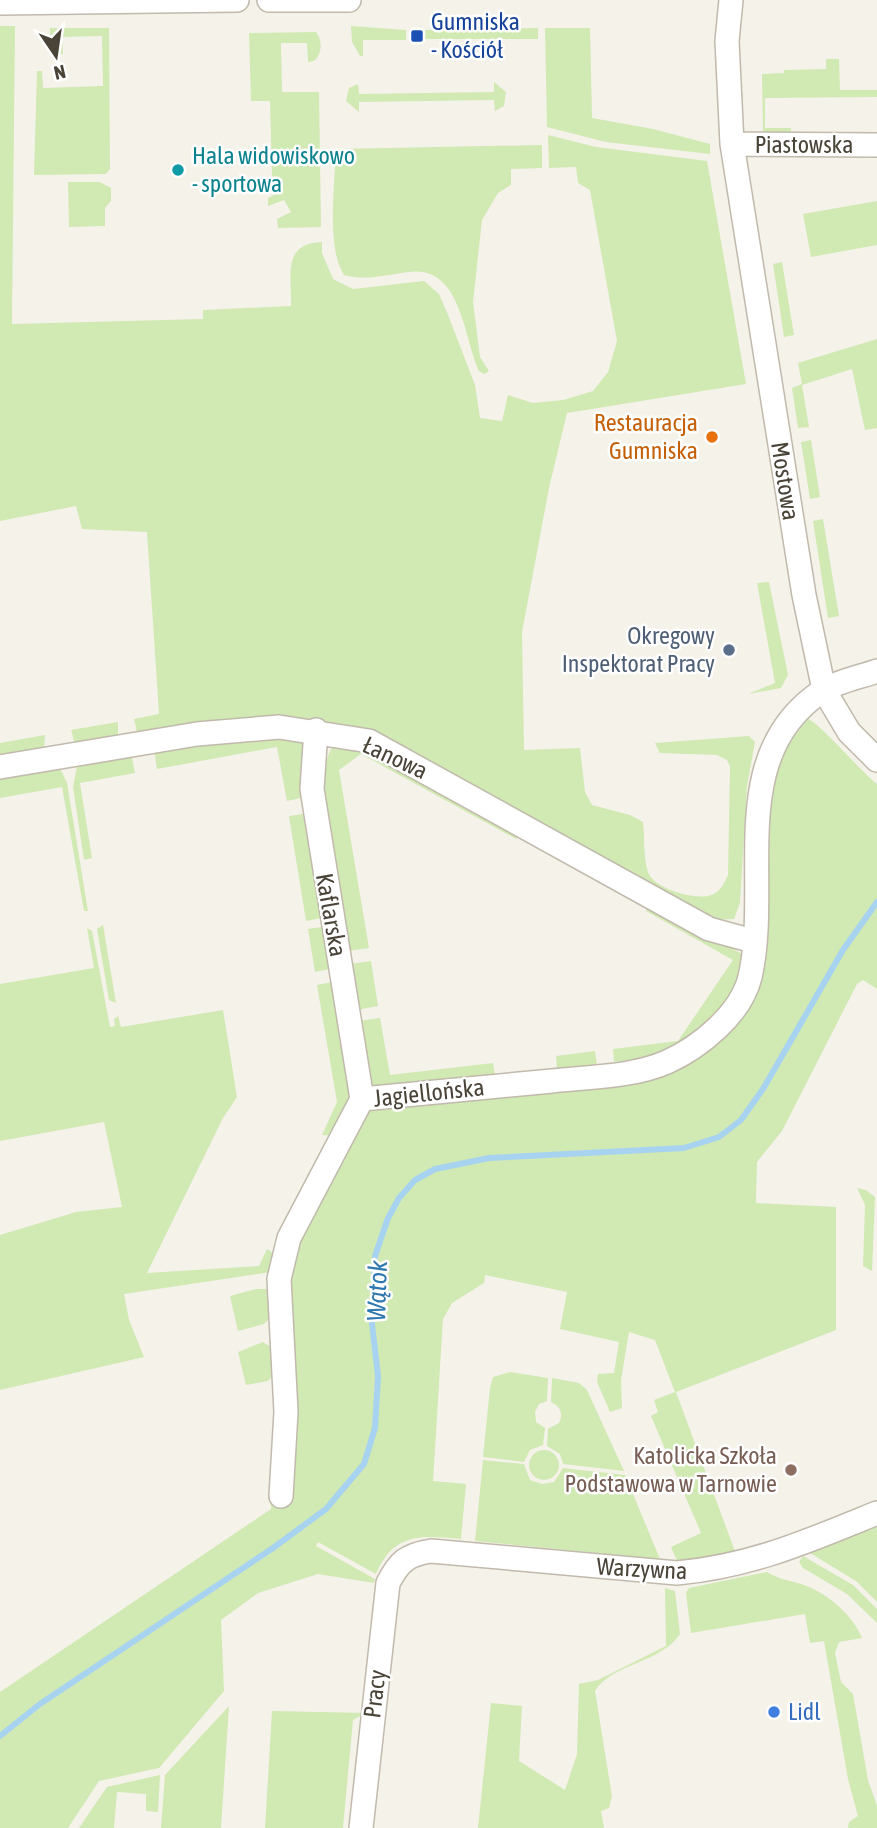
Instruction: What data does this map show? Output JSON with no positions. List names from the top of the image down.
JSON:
{
  "streets": {
    "street": [
      "Piastowska",
      "Mostowa",
      "Łanowa",
      "Kaflarska",
      "Jagiellońska",
      "Warzywna",
      "Pracy"
    ]
  },
  "crossings": [
    ["Piastowska", "Mostowa"],
    ["Łanowa", "Kaflarska"],
    ["Łanowa", "Jagiellońska"],
    ["Kaflarska", "Jagiellońska"],
    ["Warzywna", "Pracy"]
  ],
  "water": ["Wątok"],
  "places": {
    "transit": ["Gumniska - Kościół"],
    "other": [
      "Hala widowiskowo - sportowa",
      "Restauracja Gumniska",
      "Okregowy Inspektorat Pracy",
      "Katolicka Szkoła Podstawowa w Tarnowie",
      "Lidl"
    ]
  },
  "north": "bottom"
}
